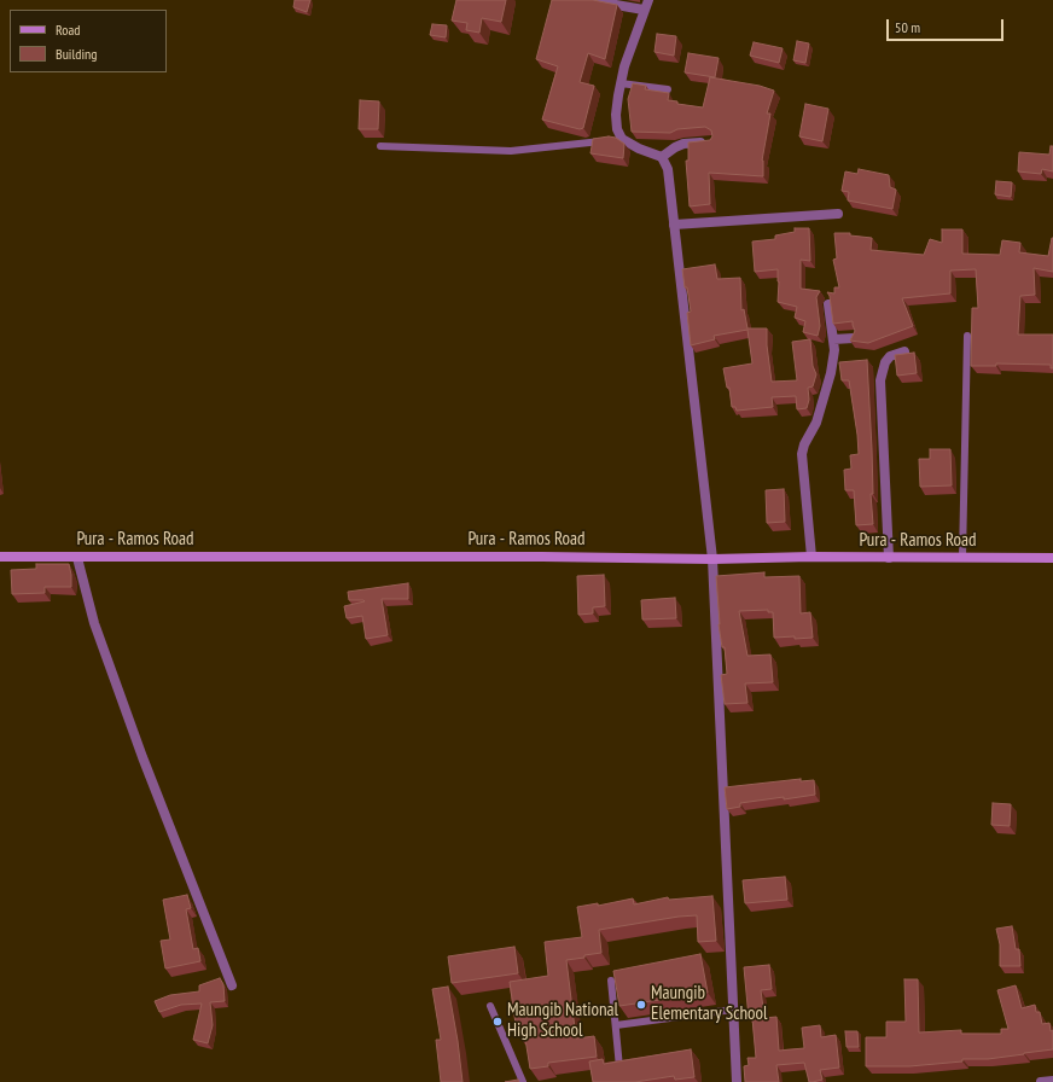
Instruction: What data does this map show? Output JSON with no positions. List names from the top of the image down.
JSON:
{
  "streets": {
    "main road": ["Pura - Ramos Road"]
  },
  "places": ["Maungib Elementary School", "Maungib National High School"],
  "legend": ["Road", "Building"],
  "scale_bar": "50 m"
}
